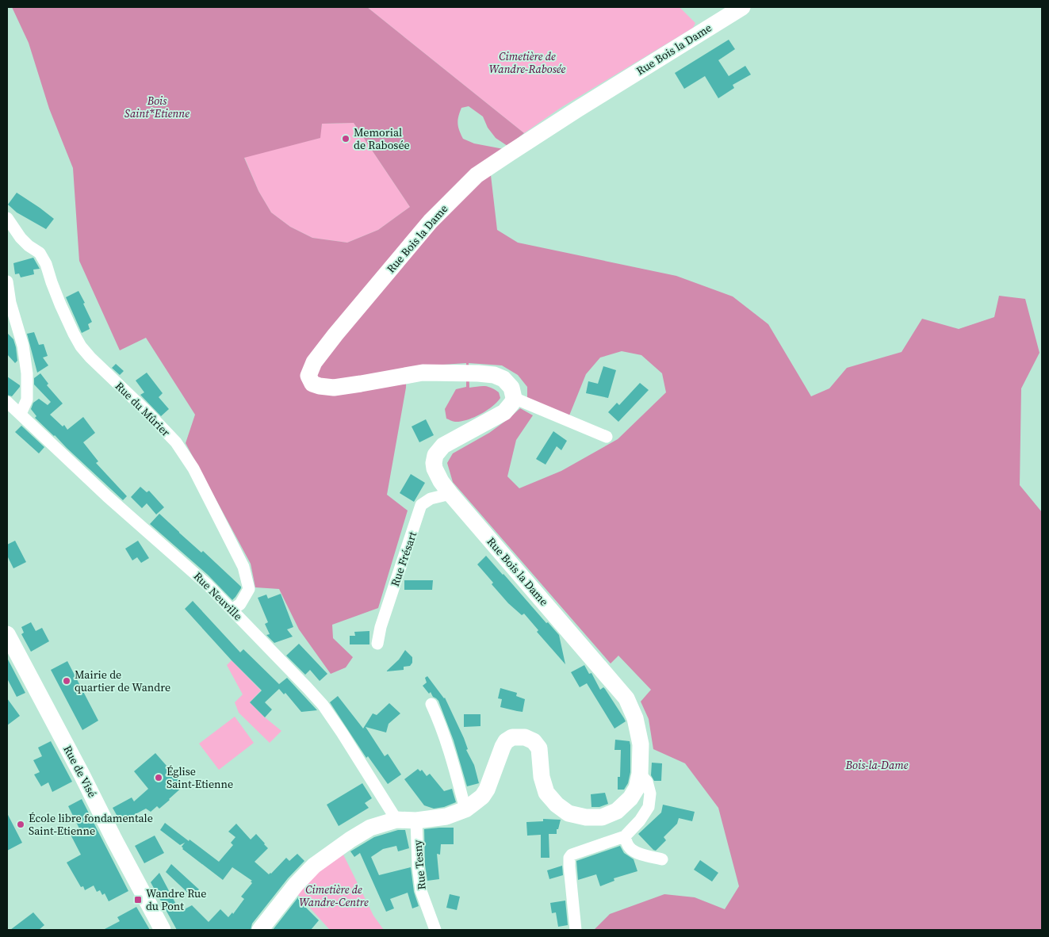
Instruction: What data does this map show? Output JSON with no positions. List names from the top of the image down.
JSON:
{
  "streets": {
    "street": [
      "Rue Bois la Dame",
      "Rue du Mûrier",
      "Rue Frésart",
      "Rue Neuville",
      "Rue de Visé",
      "Rue Tesny"
    ]
  },
  "crossings": [
    ["Rue Bois la Dame", "Rue Frésart"],
    ["Rue Bois la Dame", "Rue Neuville"],
    ["Rue Bois la Dame", "Rue Tesny"],
    ["Rue du Mûrier", "Rue Neuville"]
  ],
  "parks": [
    "Cimetière de Wandre-Rabosée",
    "Bois Saint*Etienne",
    "Bois-la-Dame",
    "Cimetière de Wandre-Centre"
  ],
  "places": {
    "other": [
      "Memorial de Rabosée",
      "Mairie de quartier de Wandre",
      "Église Saint-Etienne",
      "École libre fondamentale Saint-Etienne"
    ],
    "transit": ["Wandre Rue du Pont"]
  }
}
